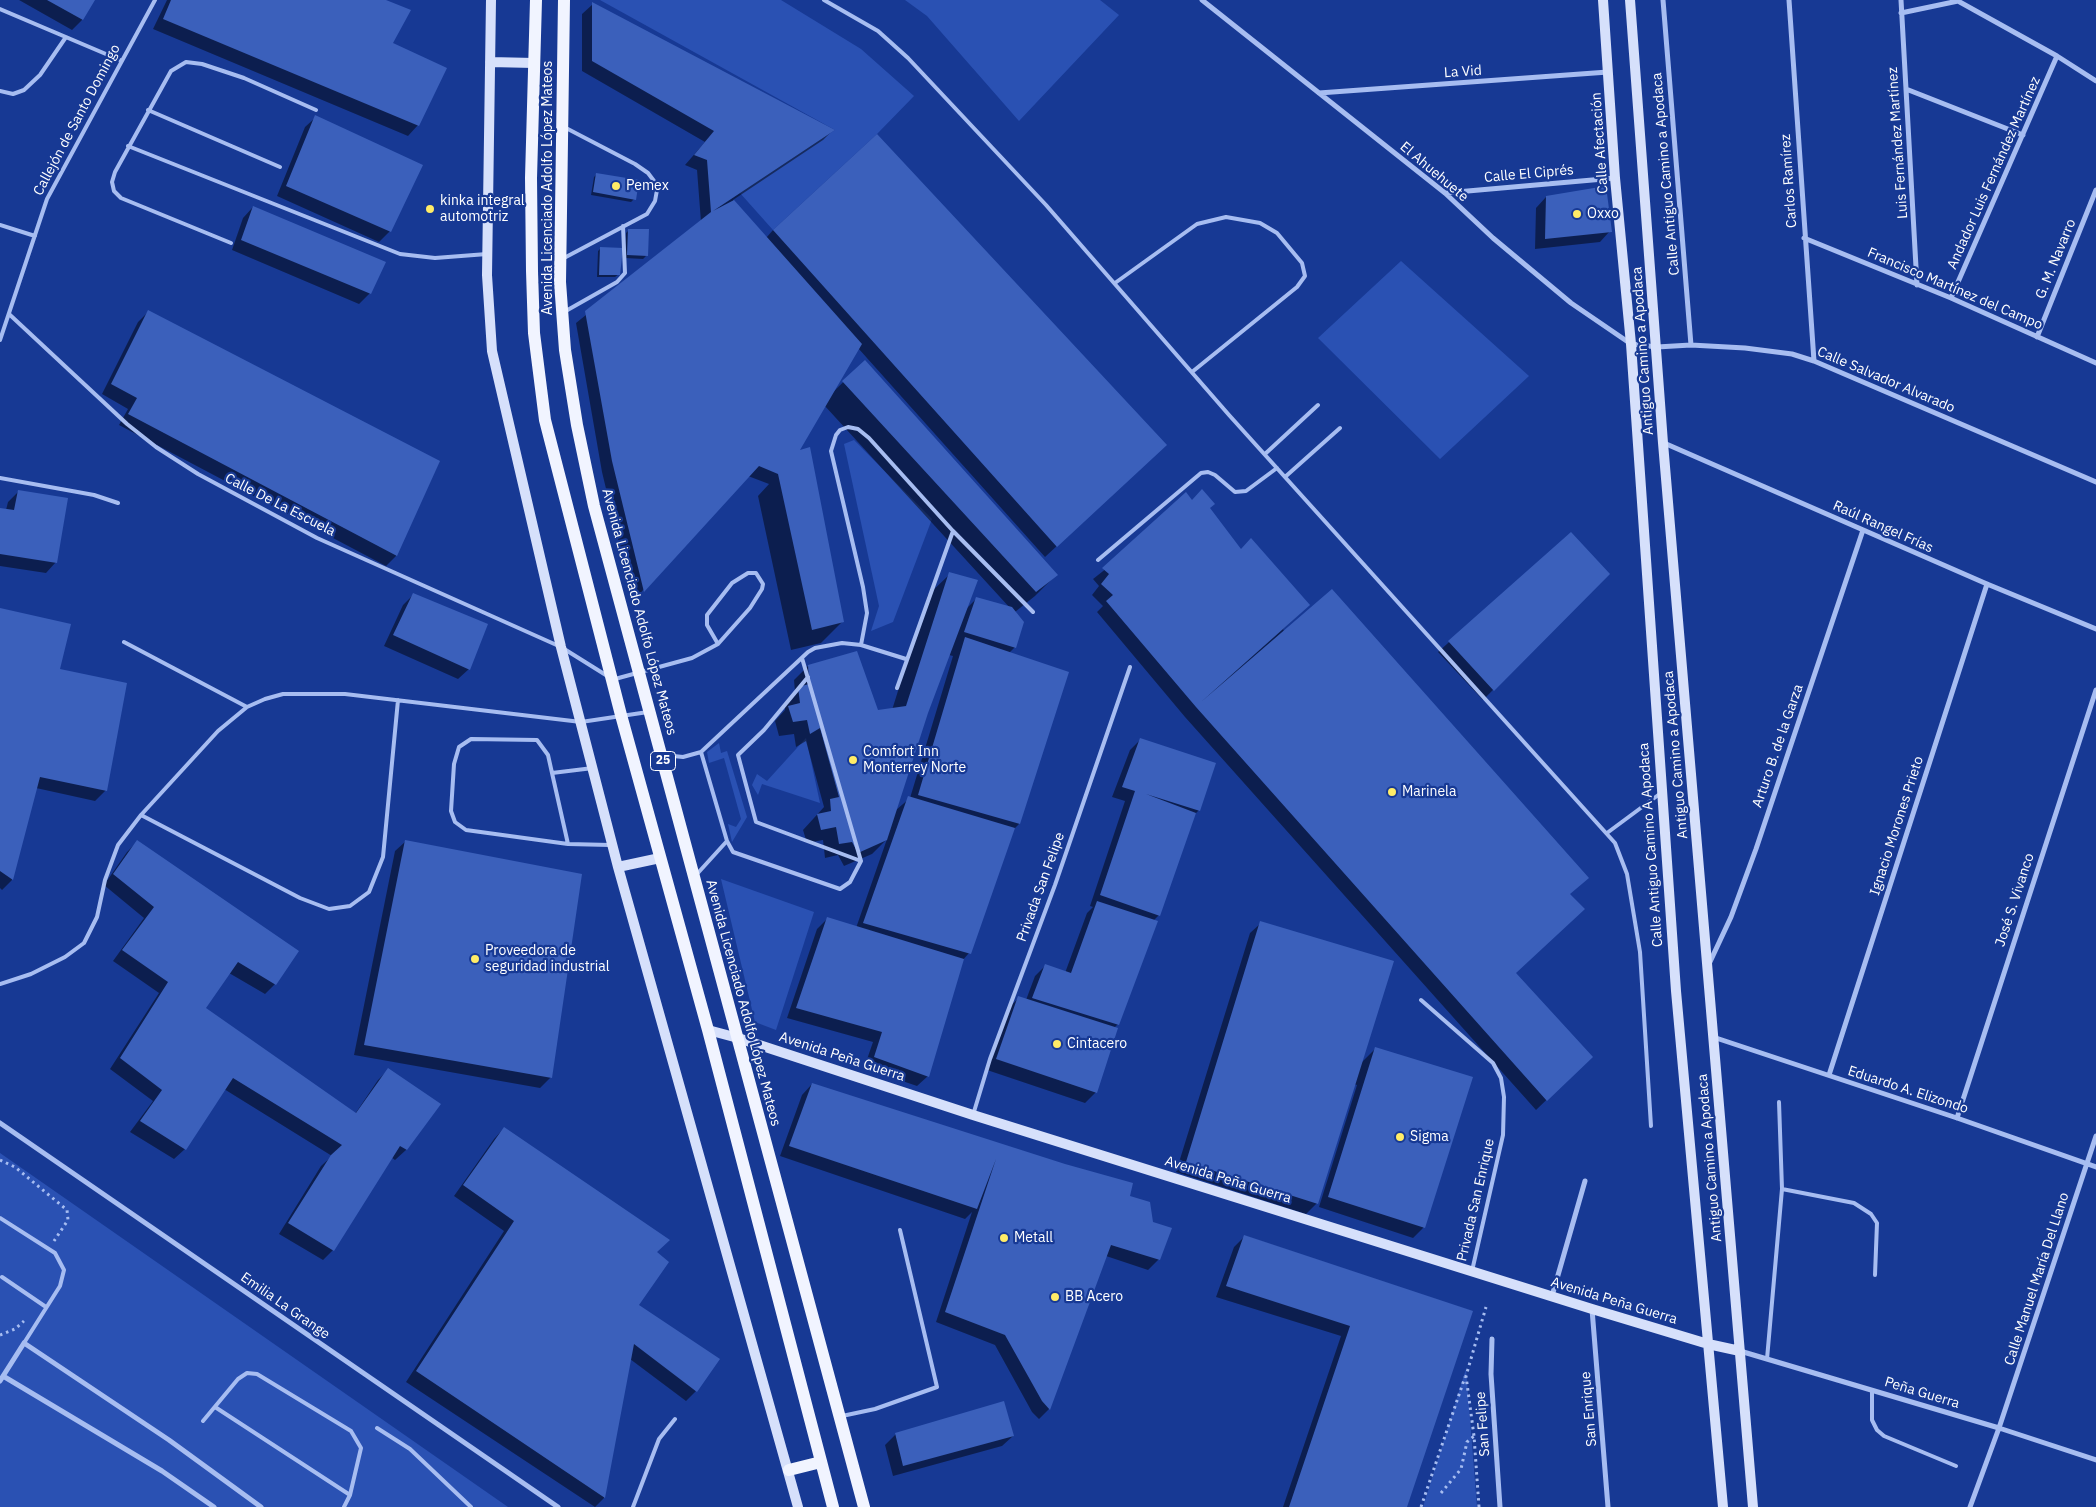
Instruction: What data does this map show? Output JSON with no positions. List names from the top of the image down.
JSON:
{
  "streets": {
    "main road": ["Avenida Licenciado Adolfo López Mateos", "25"],
    "street": [
      "La Vid",
      "Calle Afectación",
      "Luis Fernández Martínez",
      "El Ahuehuete",
      "Andador Luis Fernández Martínez",
      "Calle El Ciprés",
      "Calle Antiguo Camino a Apodaca",
      "Carlos Ramírez",
      "G. M. Navarro",
      "Francisco Martínez del Campo",
      "Antiguo Camino a Apodaca",
      "Calle Salvador Alvarado",
      "Raúl Rangel Frías",
      "Arturo B. de la Garza",
      "Ignacio Morones Prieto",
      "Calle Antiguo Camino A Apodaca",
      "José S. Vivanco",
      "Avenida Peña Guerra",
      "Eduardo A. Elizondo",
      "Calle Manuel María Del Llano",
      "Emilia La Grange",
      "Peña Guerra",
      "San Enrique",
      "San Felipe"
    ],
    "lane": [
      "Callejón de Santo Domingo",
      "Calle De La Escuela",
      "Privada San Felipe",
      "Privada San Enrique"
    ]
  },
  "crossings": [
    ["La Vid", "Calle Afectación"],
    ["La Vid", "El Ahuehuete"],
    ["Callejón de Santo Domingo", "Calle De La Escuela"],
    ["Calle Afectación", "El Ahuehuete"],
    ["Calle Afectación", "Calle El Ciprés"],
    ["Calle Afectación", "Calle Antiguo Camino A Apodaca"],
    ["Luis Fernández Martínez", "Francisco Martínez del Campo"],
    ["El Ahuehuete", "Calle El Ciprés"],
    ["El Ahuehuete", "Antiguo Camino a Apodaca"],
    ["El Ahuehuete", "Calle Salvador Alvarado"],
    ["El Ahuehuete", "Calle Antiguo Camino A Apodaca"],
    ["Andador Luis Fernández Martínez", "Francisco Martínez del Campo"],
    ["Calle Antiguo Camino a Apodaca", "Calle Salvador Alvarado"],
    ["Carlos Ramírez", "Francisco Martínez del Campo"],
    ["Carlos Ramírez", "Calle Salvador Alvarado"],
    ["Avenida Licenciado Adolfo López Mateos", "Calle De La Escuela"],
    ["Avenida Licenciado Adolfo López Mateos", "Avenida Peña Guerra"],
    ["G. M. Navarro", "Francisco Martínez del Campo"],
    ["Antiguo Camino a Apodaca", "Calle Salvador Alvarado"],
    ["Antiguo Camino a Apodaca", "Raúl Rangel Frías"],
    ["Antiguo Camino a Apodaca", "Arturo B. de la Garza"],
    ["Antiguo Camino a Apodaca", "Avenida Peña Guerra"],
    ["Antiguo Camino a Apodaca", "Eduardo A. Elizondo"],
    ["Antiguo Camino a Apodaca", "Peña Guerra"],
    ["Raúl Rangel Frías", "Arturo B. de la Garza"],
    ["Raúl Rangel Frías", "Ignacio Morones Prieto"],
    ["Ignacio Morones Prieto", "Eduardo A. Elizondo"],
    ["Calle Antiguo Camino A Apodaca", "Avenida Peña Guerra"],
    ["Privada San Felipe", "Avenida Peña Guerra"],
    ["José S. Vivanco", "Eduardo A. Elizondo"],
    ["Avenida Peña Guerra", "Privada San Enrique"],
    ["Avenida Peña Guerra", "Peña Guerra"],
    ["Avenida Peña Guerra", "San Enrique"],
    ["Eduardo A. Elizondo", "Calle Manuel María Del Llano"],
    ["Calle Manuel María Del Llano", "Peña Guerra"]
  ],
  "places": [
    "Pemex",
    "kinka integral automotriz",
    "Oxxo",
    "Comfort Inn Monterrey Norte",
    "Marinela",
    "Proveedora de seguridad industrial",
    "Cintacero",
    "Sigma",
    "Metall",
    "BB Acero"
  ]
}
